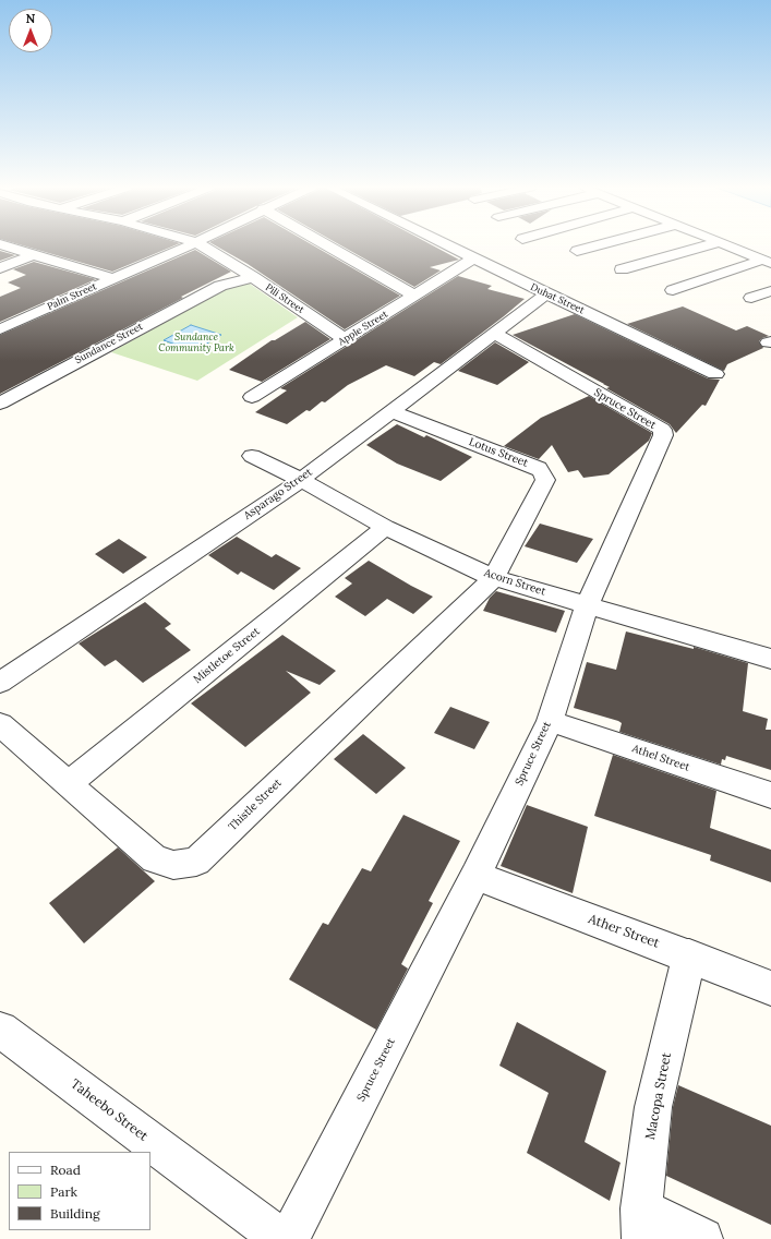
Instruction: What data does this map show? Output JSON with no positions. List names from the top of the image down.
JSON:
{
  "streets": {
    "street": [
      "Palm Street",
      "Pili Street",
      "Duhat Street",
      "Apple Street",
      "Sundance Street",
      "Spruce Street",
      "Lotus Street",
      "Asparago Street",
      "Acorn Street",
      "Mistletoe Street",
      "Athel Street",
      "Thistle Street",
      "Ather Street",
      "Macopa Street",
      "Taheebo Street"
    ]
  },
  "crossings": [
    ["Pili Street", "Apple Street"],
    ["Duhat Street", "Apple Street"],
    ["Duhat Street", "Asparago Street"],
    ["Spruce Street", "Asparago Street"],
    ["Spruce Street", "Acorn Street"],
    ["Spruce Street", "Athel Street"],
    ["Spruce Street", "Ather Street"],
    ["Lotus Street", "Asparago Street"],
    ["Lotus Street", "Acorn Street"],
    ["Lotus Street", "Thistle Street"],
    ["Asparago Street", "Acorn Street"],
    ["Acorn Street", "Mistletoe Street"],
    ["Acorn Street", "Thistle Street"],
    ["Mistletoe Street", "Thistle Street"],
    ["Ather Street", "Macopa Street"]
  ],
  "parks": ["Sundance Community Park"],
  "legend": ["Road", "Park", "Building"],
  "north": "top"
}
